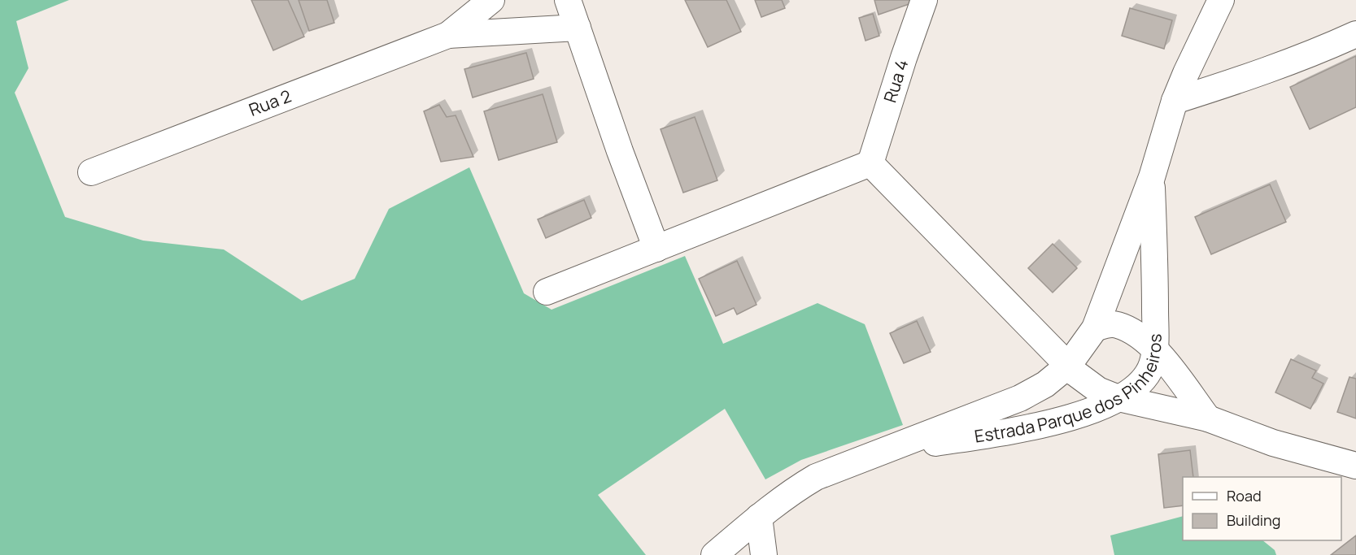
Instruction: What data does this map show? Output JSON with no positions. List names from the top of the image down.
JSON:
{
  "streets": {
    "street": ["Rua 4", "Rua 2", "Estrada Parque dos Pinheiros"]
  },
  "legend": ["Road", "Building"]
}
